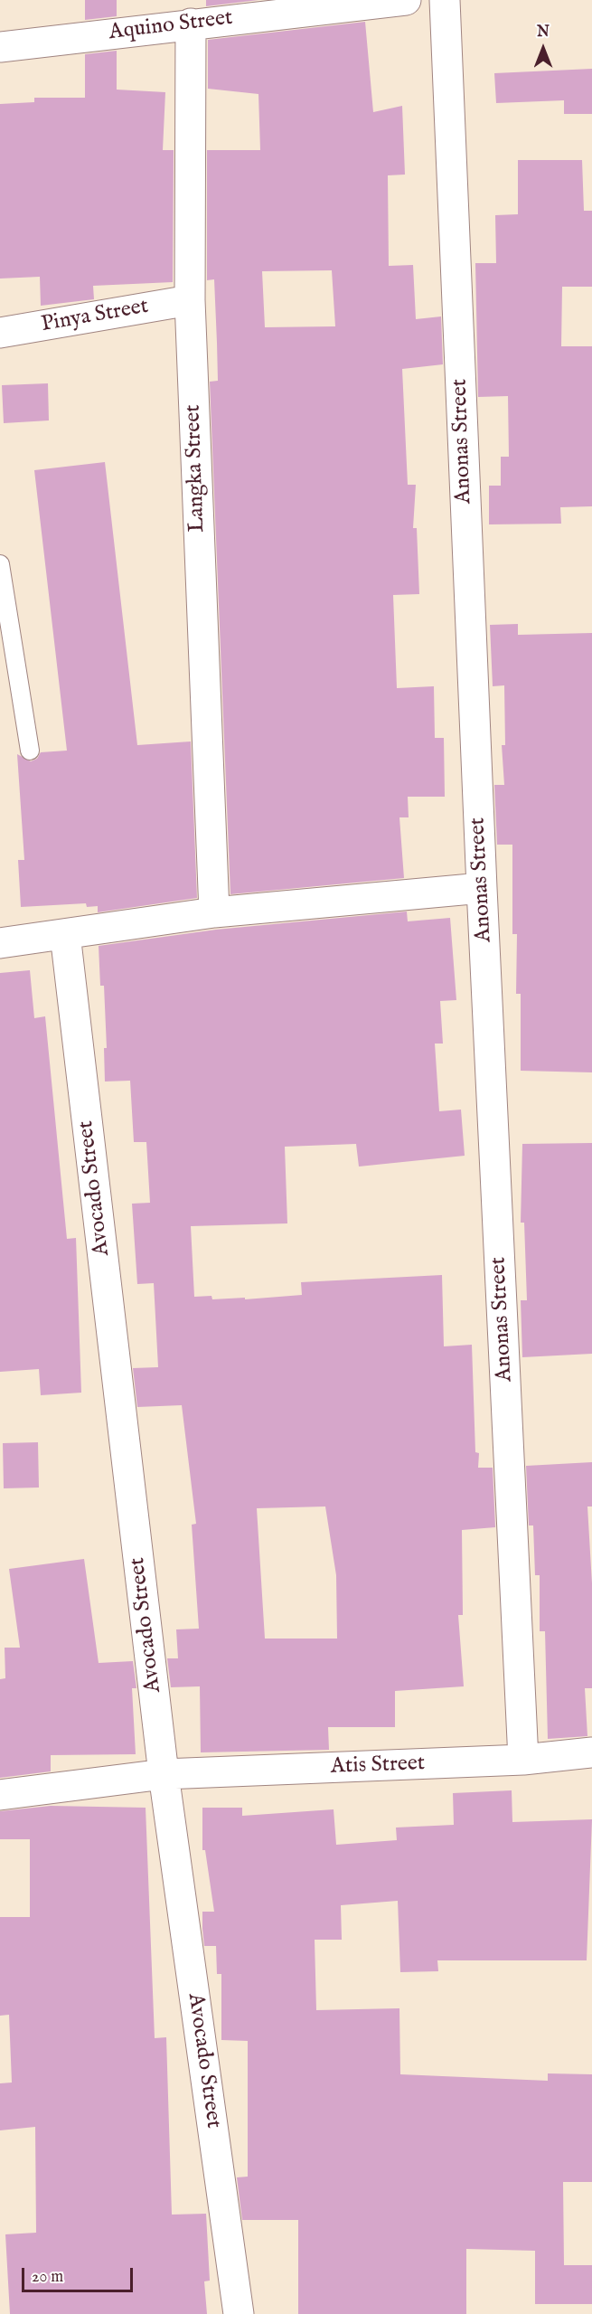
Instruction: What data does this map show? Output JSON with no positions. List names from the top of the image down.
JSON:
{
  "streets": {
    "street": [
      "Aquino Street",
      "Pinya Street",
      "Anonas Street",
      "Langka Street",
      "Avocado Street",
      "Atis Street"
    ]
  },
  "crossings": [
    ["Aquino Street", "Langka Street"],
    ["Pinya Street", "Langka Street"],
    ["Anonas Street", "Atis Street"],
    ["Avocado Street", "Atis Street"]
  ],
  "scale_bar": "20 m",
  "north": "top"
}
